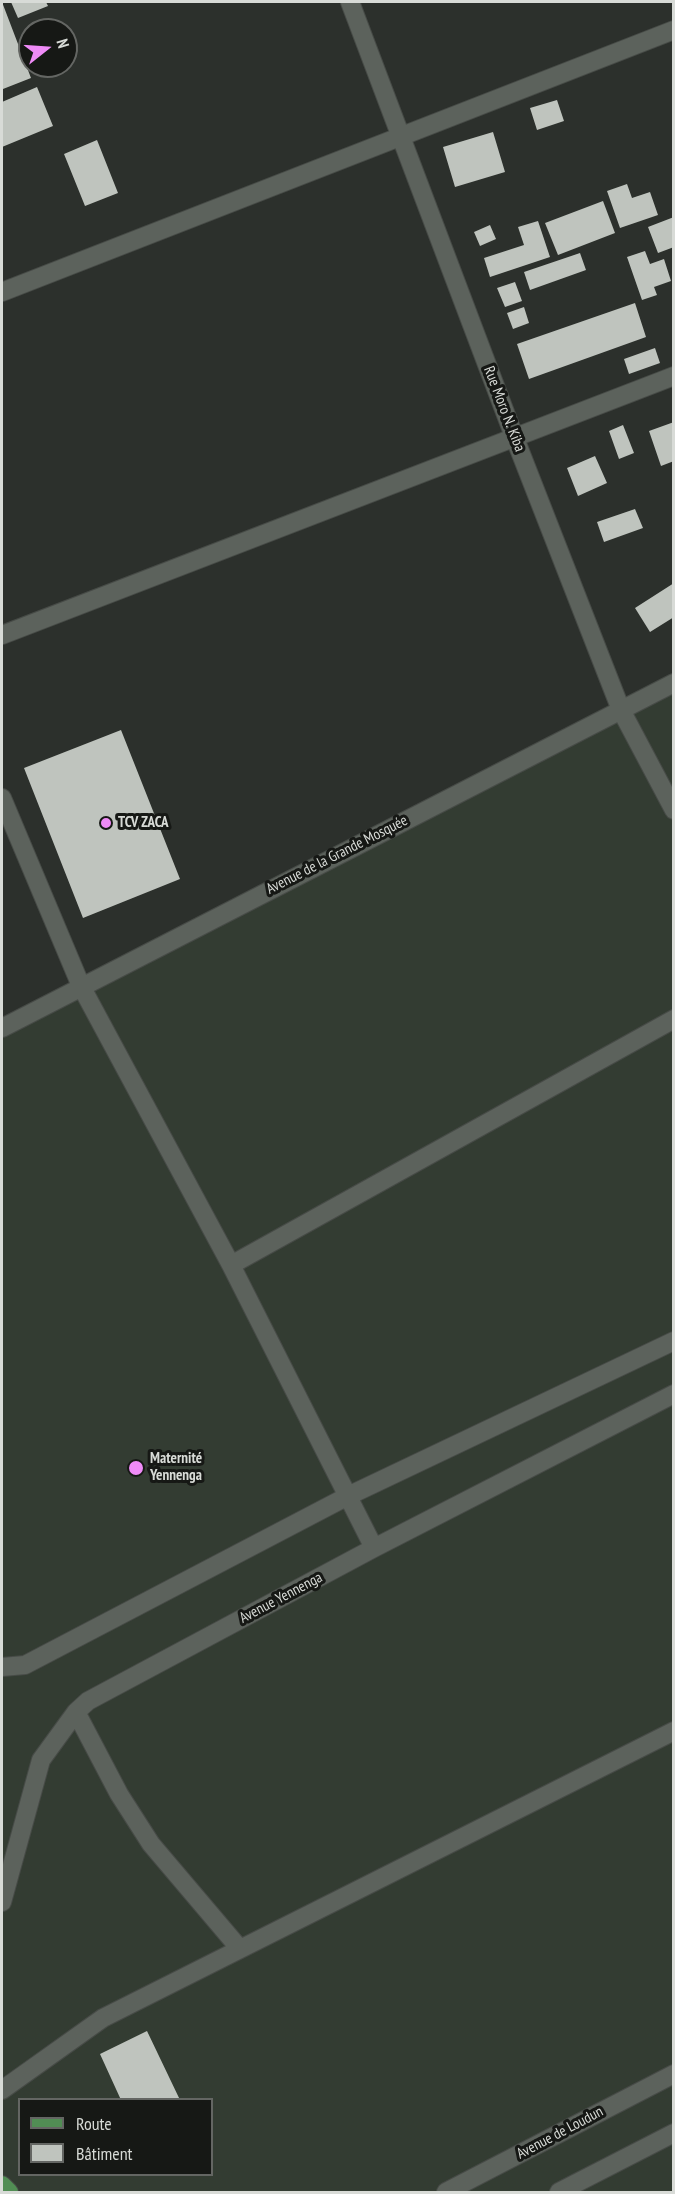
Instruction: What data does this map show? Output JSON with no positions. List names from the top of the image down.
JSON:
{
  "streets": {
    "street": [
      "Rue Moro N. Kiba",
      "Avenue de la Grande Mosquée",
      "Avenue Yennenga",
      "Avenue de Loudun"
    ]
  },
  "crossings": [
    ["Rue Moro N. Kiba", "Avenue de la Grande Mosquée"]
  ],
  "places": ["TCV ZACA", "Maternité Yennenga"],
  "legend": ["Route", "Bâtiment"],
  "north": "right"
}
